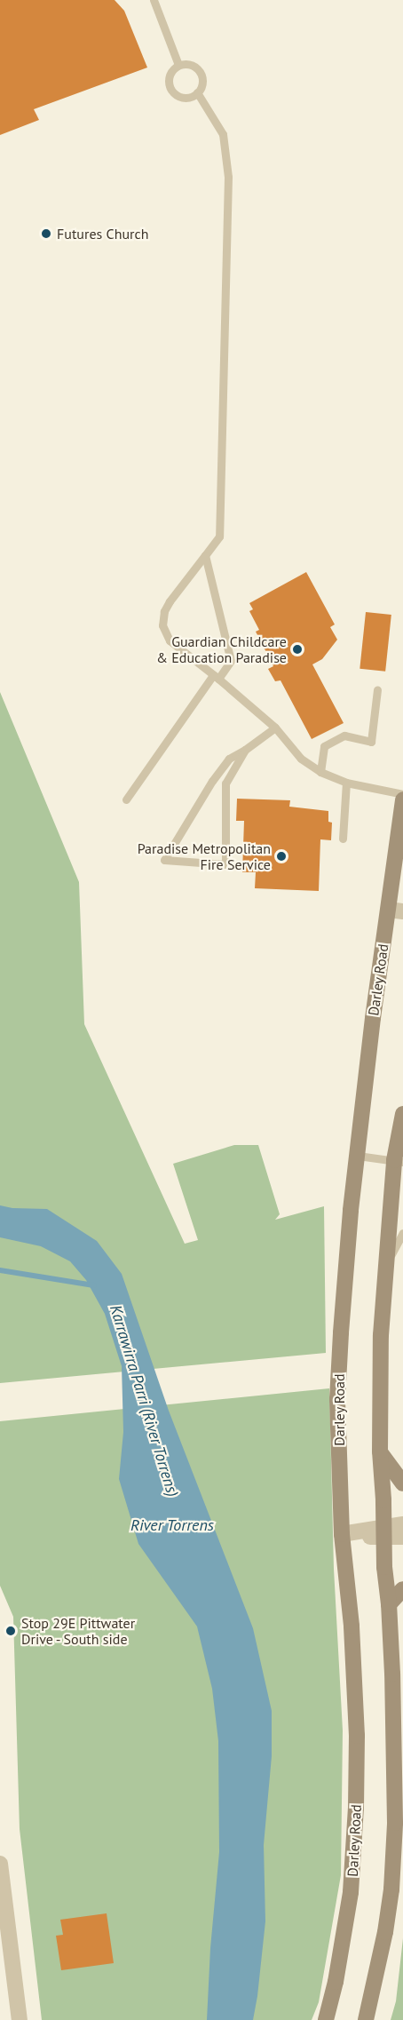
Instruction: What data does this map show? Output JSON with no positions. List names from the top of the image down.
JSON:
{
  "streets": {
    "main road": ["Darley Road"]
  },
  "water": ["Karrawirra Parri (River Torrens)", "River Torrens"],
  "places": [
    "Futures Church",
    "Guardian Childcare & Education Paradise",
    "Paradise Metropolitan Fire Service",
    "Stop 29E Pittwater Drive - South side"
  ]
}
